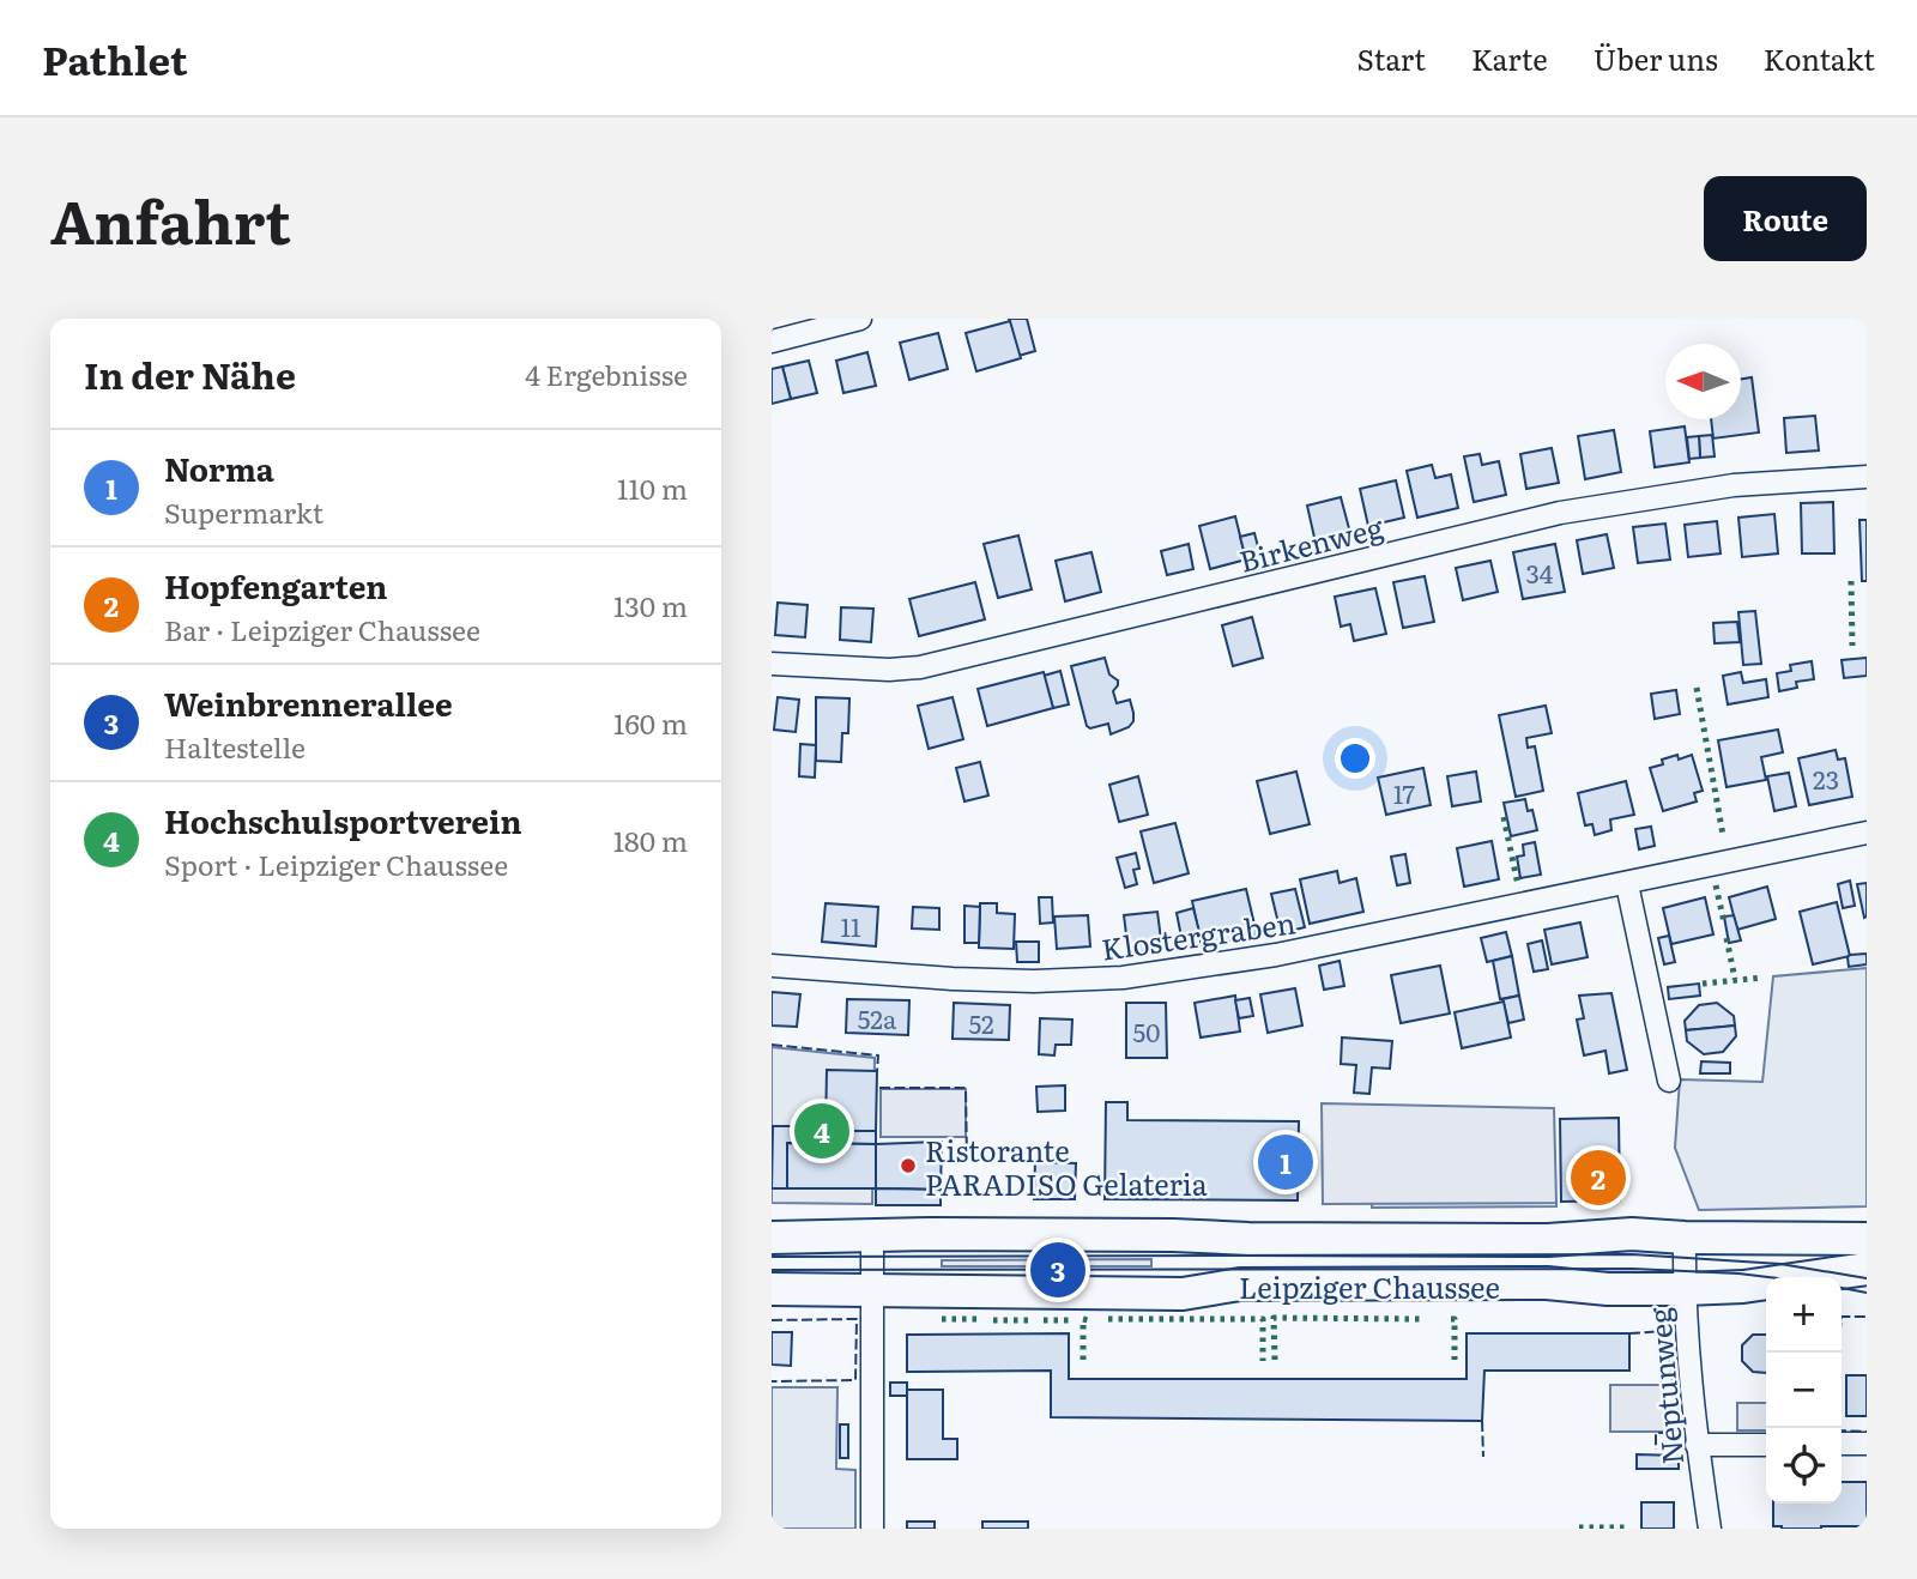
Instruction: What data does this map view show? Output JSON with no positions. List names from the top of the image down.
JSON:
{
  "streets": {
    "main road": ["Leipziger Chaussee"],
    "street": ["Birkenweg", "Klostergraben", "Neptunweg"]
  },
  "crossings": [
    ["Leipziger Chaussee", "Neptunweg"]
  ],
  "places": ["Ristorante PARADISO Gelateria"],
  "house_numbers": [
    "34",
    "23",
    "17",
    "11",
    "52a",
    "52",
    "50"
  ],
  "north": "left",
  "page": {
    "header": "Pathlet",
    "nav": [
      "Start",
      "Karte",
      "Über uns",
      "Kontakt"
    ],
    "title": "Anfahrt",
    "buttons": "Route",
    "heading": ["In der Nähe", "4 Ergebnisse"],
    "list": [
      {
        "mark": "1",
        "name": "Norma",
        "note": "Supermarkt",
        "value": "110 m"
      },
      {
        "mark": "2",
        "name": "Hopfengarten",
        "note": "Bar · Leipziger Chaussee",
        "value": "130 m"
      },
      {
        "mark": "3",
        "name": "Weinbrennerallee",
        "note": "Haltestelle",
        "value": "160 m"
      },
      {
        "mark": "4",
        "name": "Hochschulsportverein",
        "note": "Sport · Leipziger Chaussee",
        "value": "180 m"
      }
    ],
    "pins": [
      "4",
      "1",
      "2",
      "3"
    ],
    "map_buttons": ["+", "−"]
  }
}
